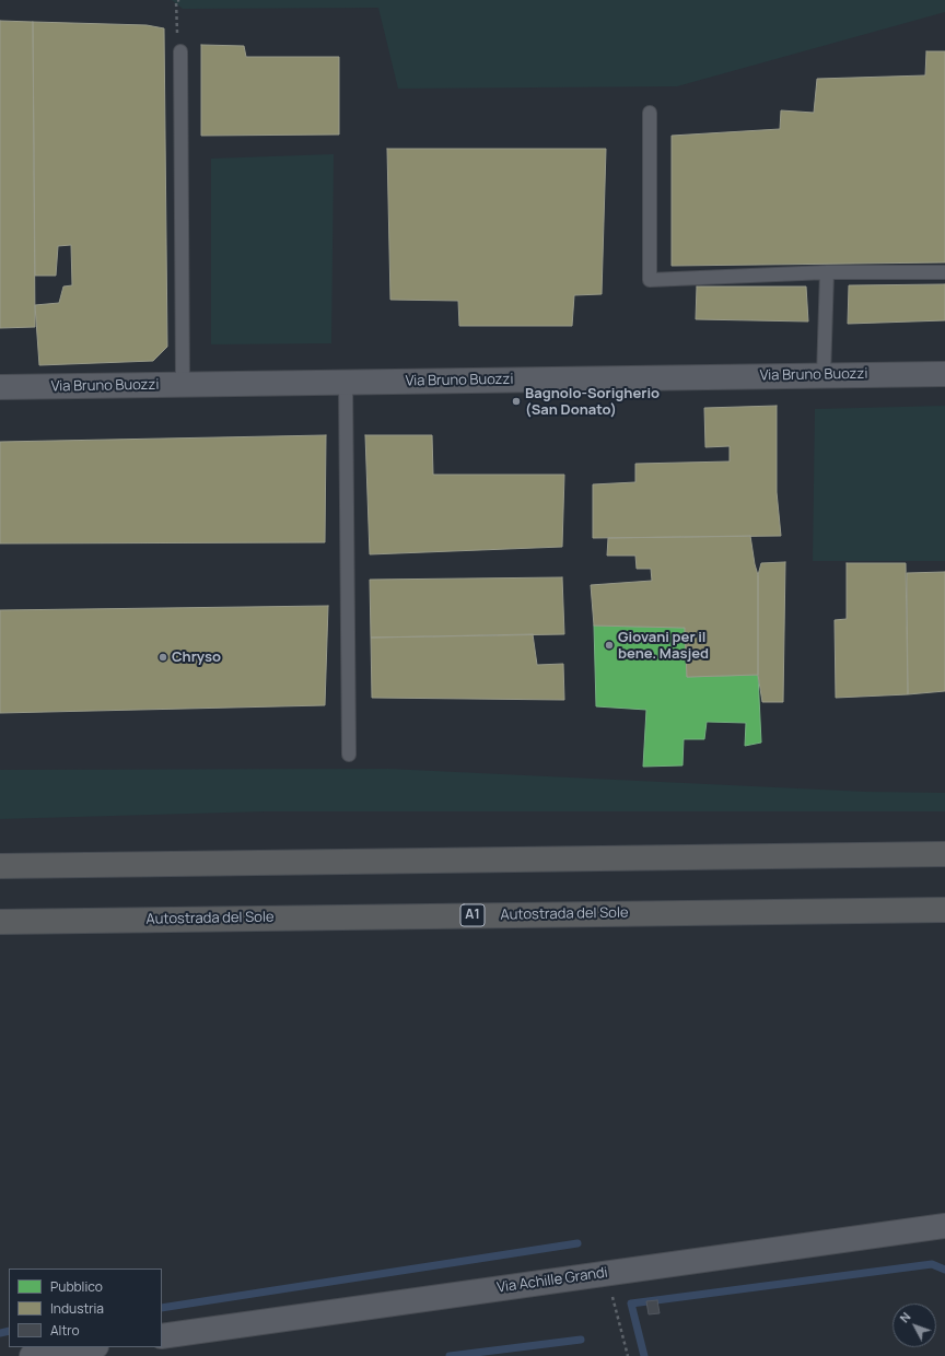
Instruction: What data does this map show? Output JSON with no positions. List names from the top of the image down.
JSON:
{
  "streets": {
    "highway": ["Autostrada del Sole", "A1"],
    "street": ["Via Bruno Buozzi", "Via Achille Grandi"]
  },
  "places": ["Bagnolo-Sorigherio (San Donato)", "Giovani per il bene. Masjed", "Chryso"],
  "legend": ["Pubblico", "Industria", "Altro"],
  "north": "top left"
}
